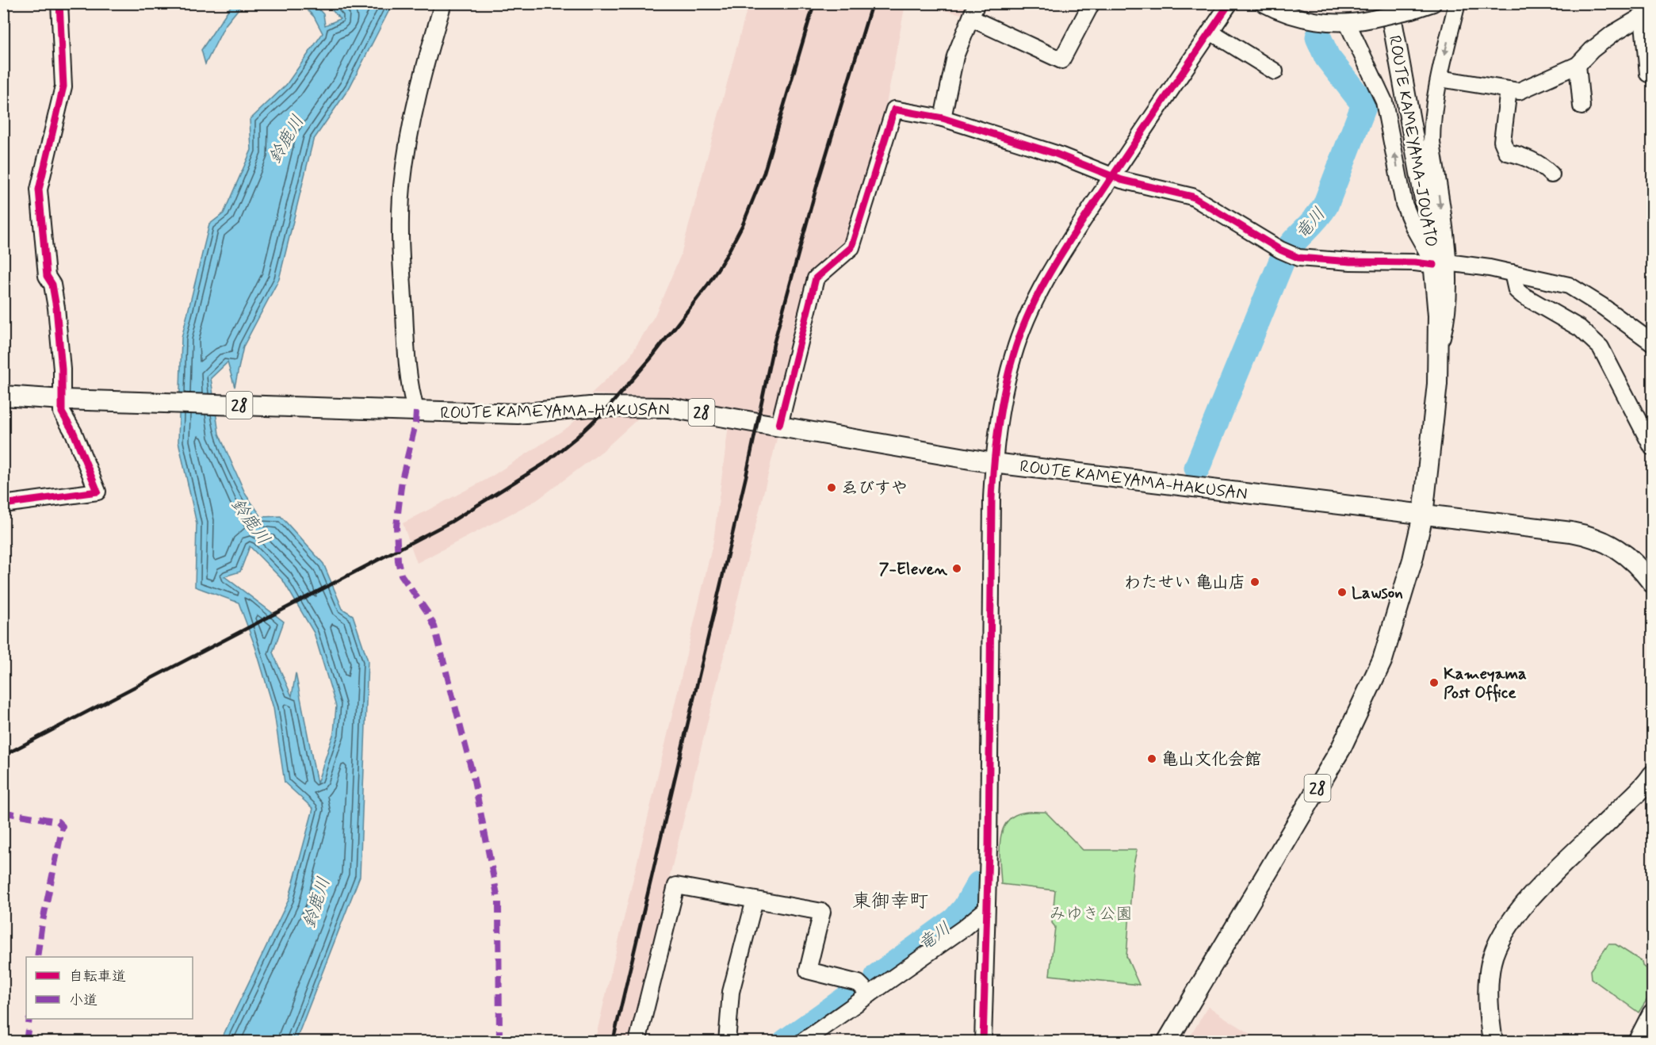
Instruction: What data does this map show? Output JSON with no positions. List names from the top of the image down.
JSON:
{
  "streets": {
    "main road": ["ROUTE KAMEYAMA-JOUATO", "28", "ROUTE KAMEYAMA-HAKUSAN"]
  },
  "crossings": [
    ["ROUTE KAMEYAMA-JOUATO", "28"],
    ["ROUTE KAMEYAMA-JOUATO", "ROUTE KAMEYAMA-HAKUSAN"],
    ["28", "ROUTE KAMEYAMA-HAKUSAN"]
  ],
  "districts": ["東御幸町"],
  "water": ["鈴鹿川", "竜川"],
  "parks": ["みゆき公園"],
  "places": [
    "ゑびすや",
    "7-Eleven",
    "わたせい 亀山店",
    "Lawson",
    "Kameyama Post Office",
    "亀山文化会館"
  ],
  "legend": ["自転車道", "小道"]
}
